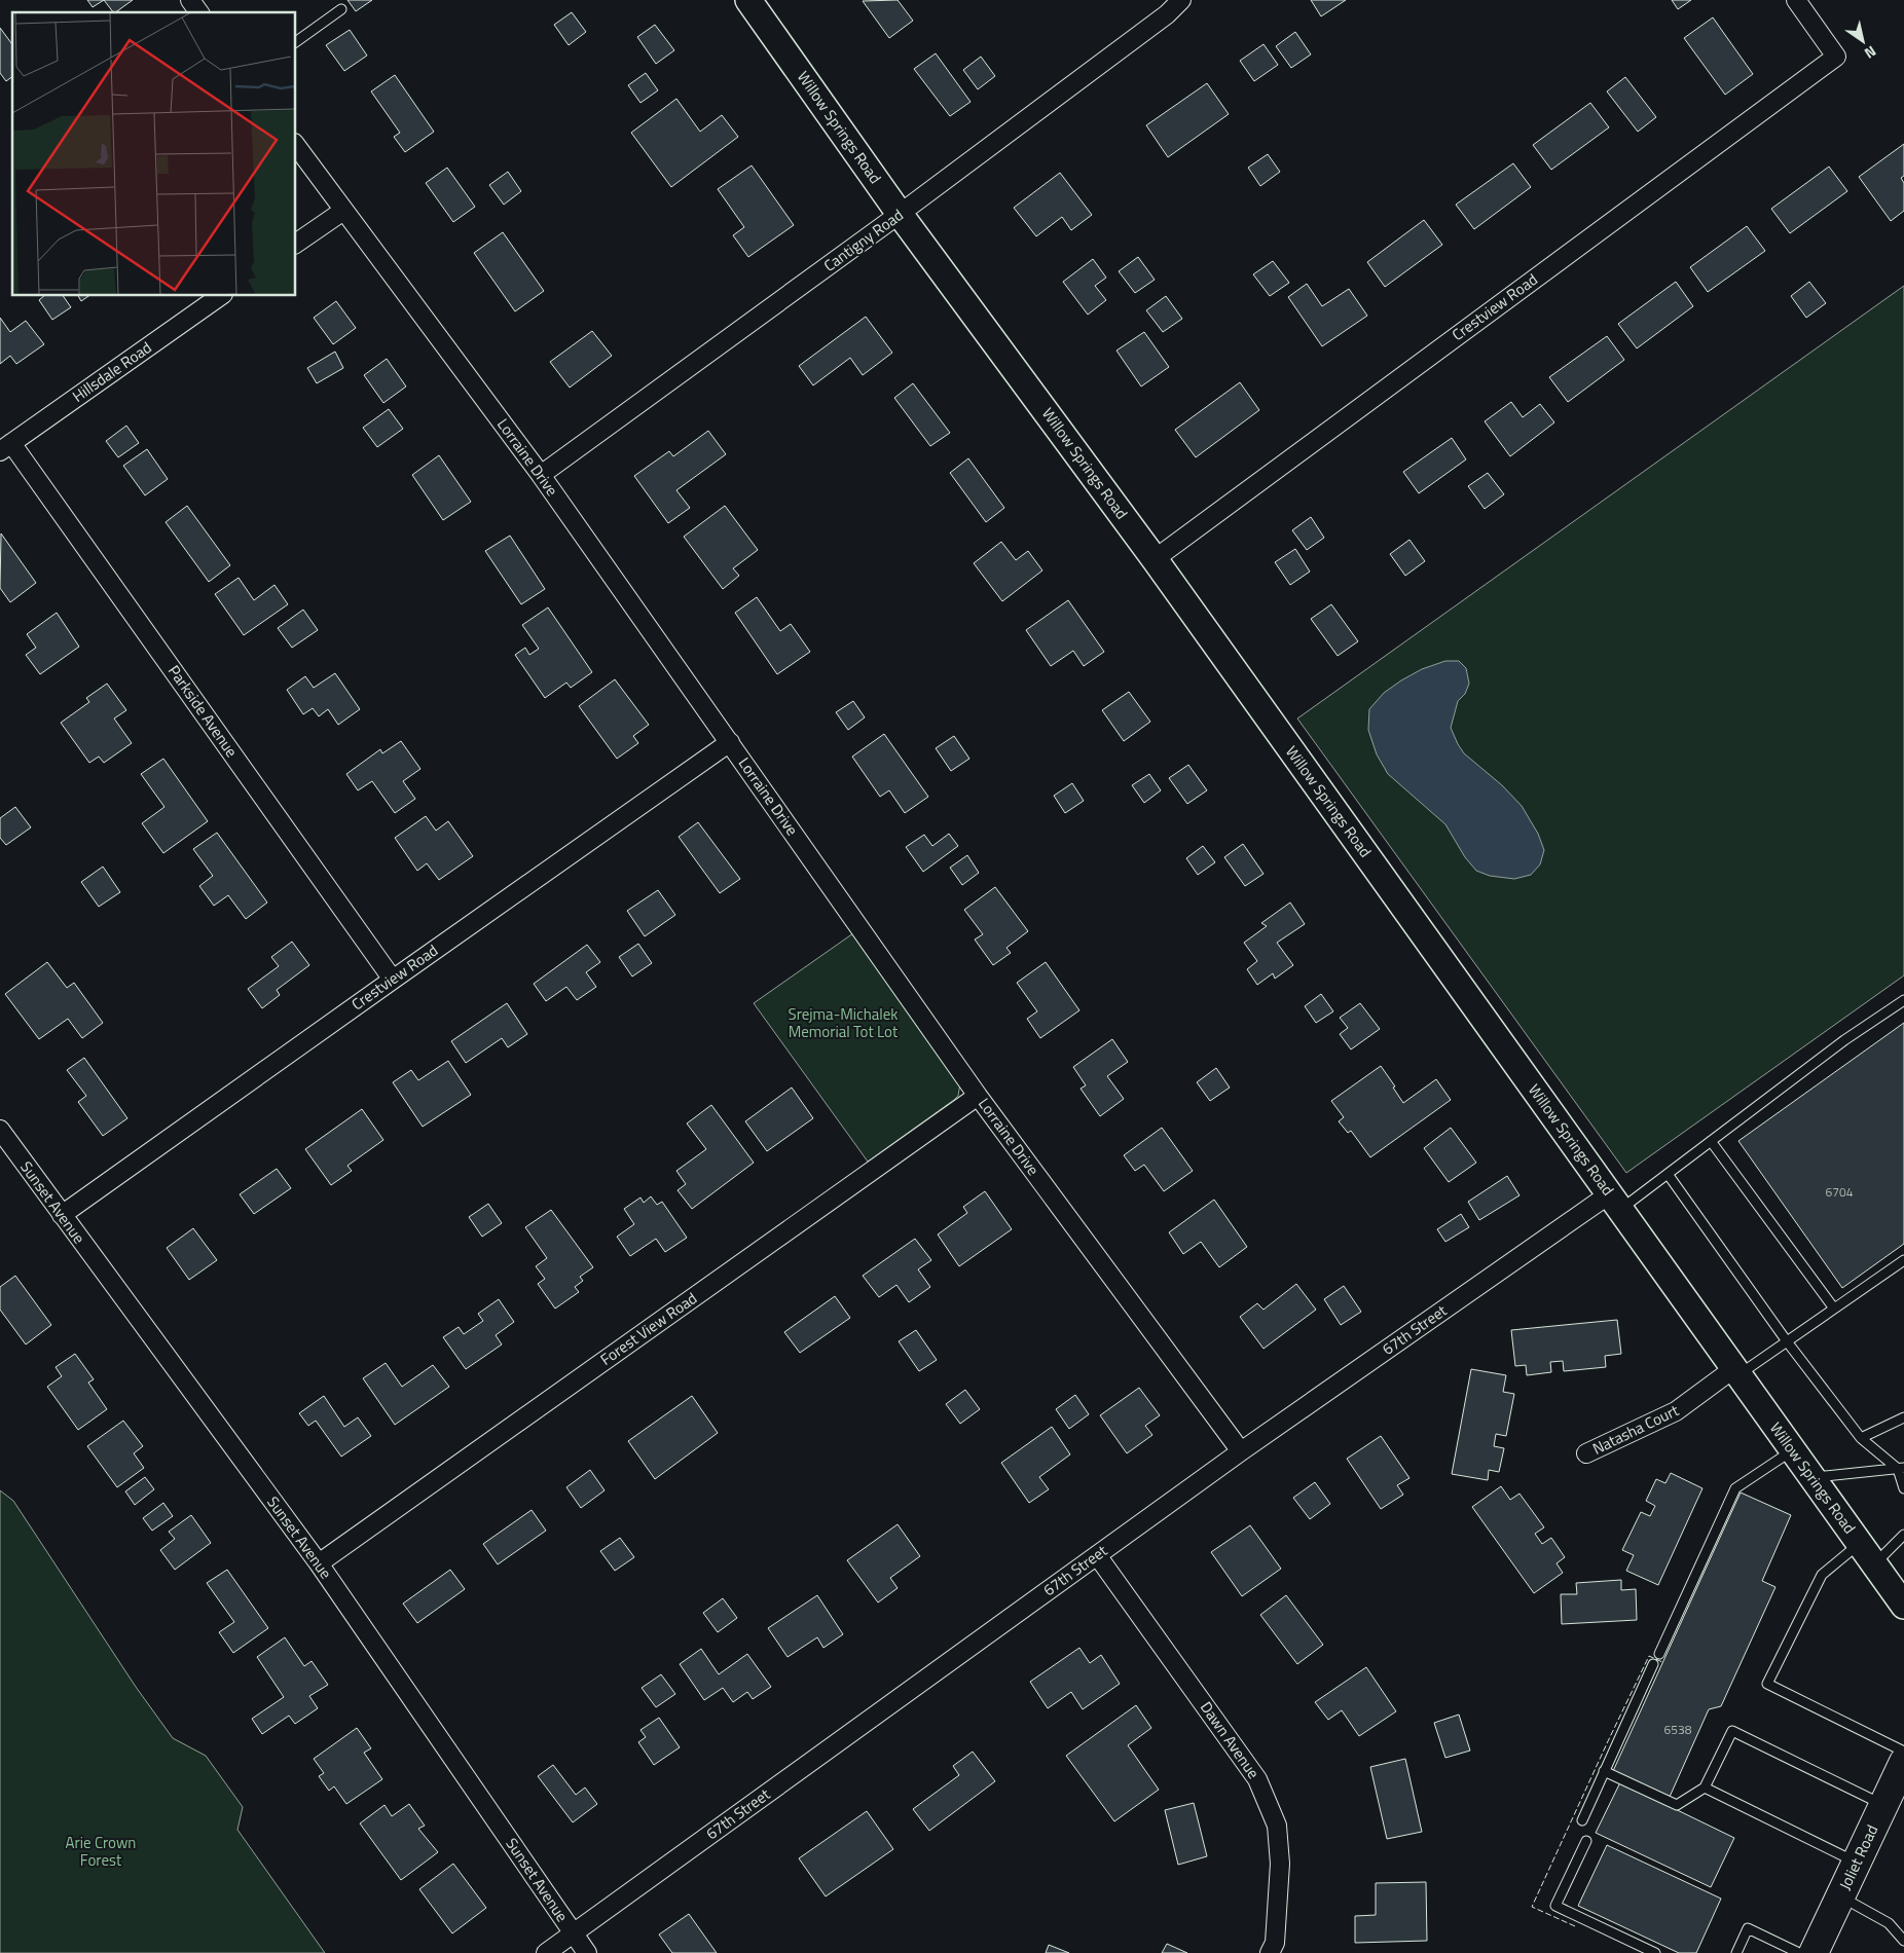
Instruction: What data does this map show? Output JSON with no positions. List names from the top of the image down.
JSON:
{
  "streets": {
    "main road": ["Willow Springs Road", "Joliet Road"],
    "street": [
      "Cantigny Road",
      "Crestview Road",
      "Hillsdale Road",
      "Lorraine Drive",
      "Parkside Avenue",
      "Sunset Avenue",
      "Forest View Road",
      "67th Street",
      "Natasha Court",
      "Dawn Avenue"
    ]
  },
  "crossings": [
    ["Willow Springs Road", "Cantigny Road"],
    ["Willow Springs Road", "Crestview Road"],
    ["Willow Springs Road", "67th Street"],
    ["Willow Springs Road", "Natasha Court"],
    ["Cantigny Road", "Lorraine Drive"],
    ["Crestview Road", "Lorraine Drive"],
    ["Crestview Road", "Parkside Avenue"],
    ["Crestview Road", "Sunset Avenue"],
    ["Hillsdale Road", "Parkside Avenue"],
    ["Lorraine Drive", "Forest View Road"],
    ["Lorraine Drive", "67th Street"],
    ["Sunset Avenue", "Forest View Road"],
    ["Sunset Avenue", "67th Street"],
    ["67th Street", "Dawn Avenue"]
  ],
  "parks": ["Srejma-Michalek Memorial Tot Lot", "Arie Crown Forest"],
  "house_numbers": ["6704", "6538"],
  "north": "bottom right"
}
